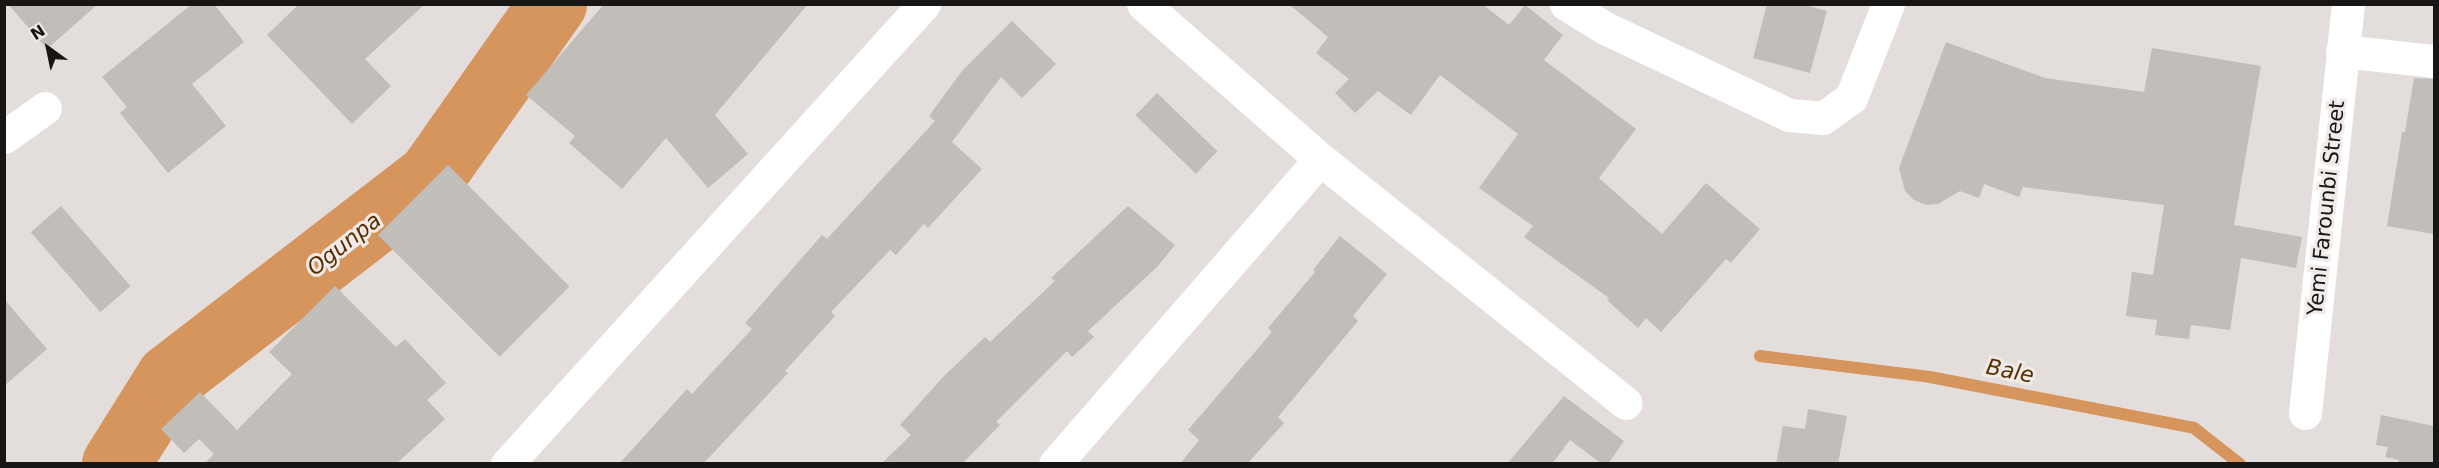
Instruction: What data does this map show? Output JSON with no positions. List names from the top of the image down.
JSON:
{
  "streets": {
    "street": ["Yemi Farounbi Street"]
  },
  "water": ["Ogunpa", "Bale"],
  "north": "top left"
}
